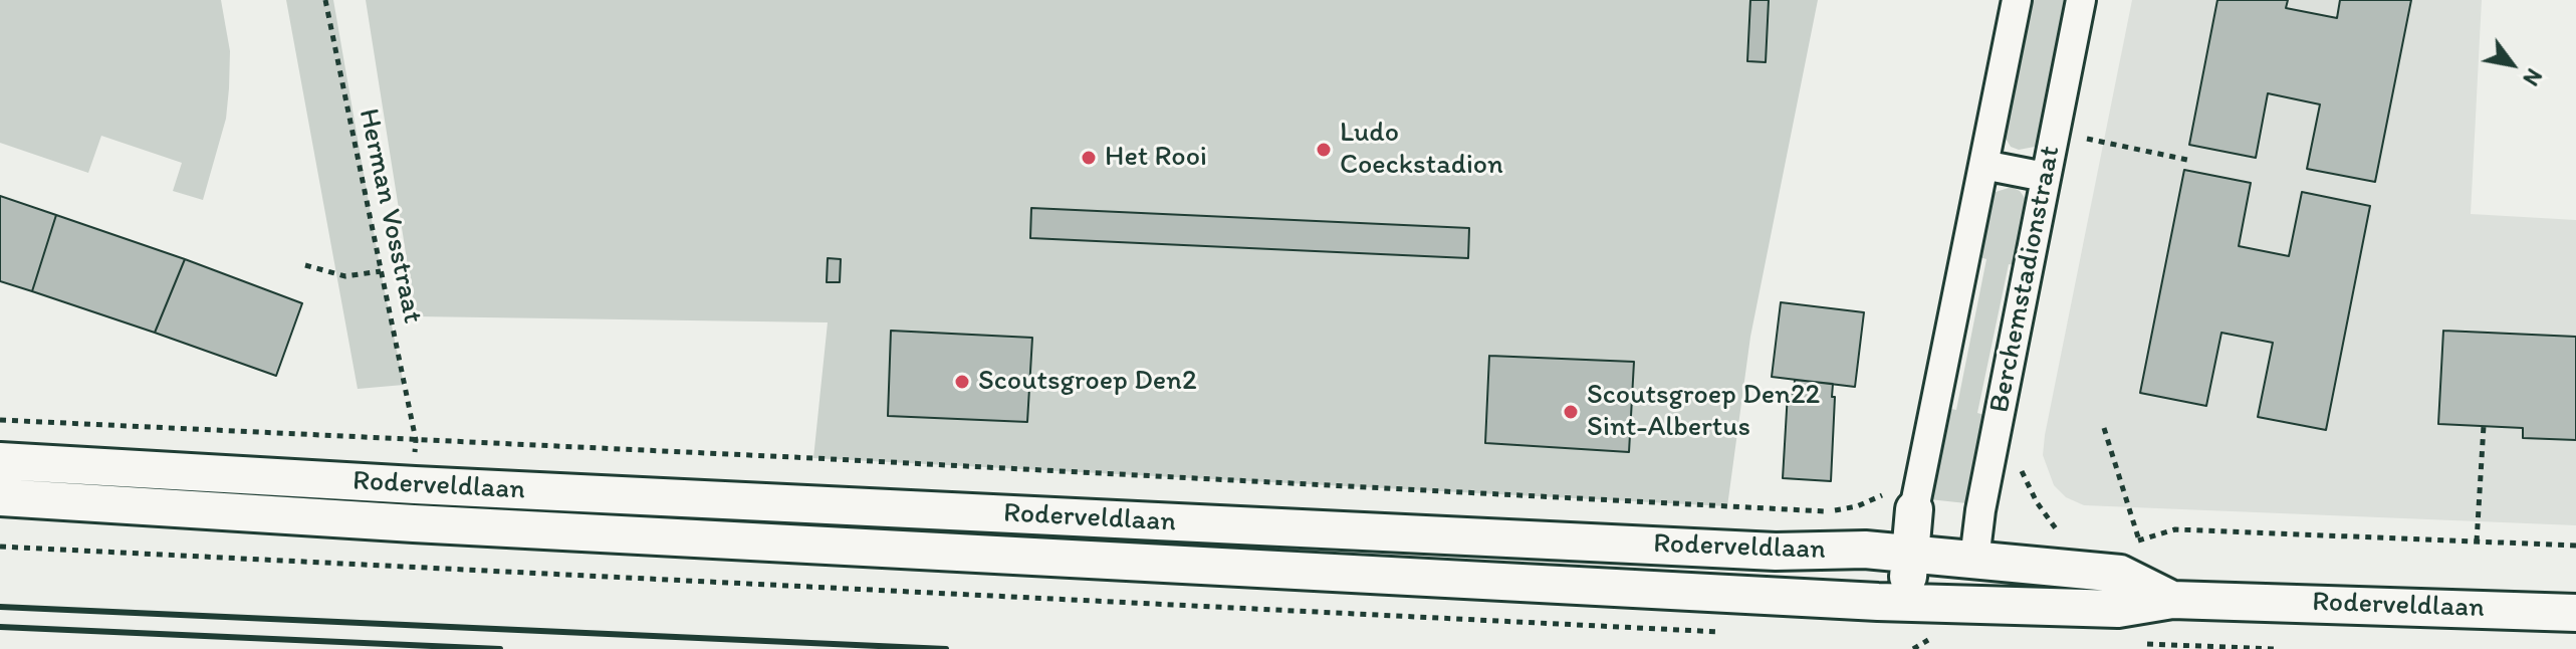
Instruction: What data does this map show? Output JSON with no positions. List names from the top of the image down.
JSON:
{
  "streets": {
    "street": ["Berchemstadionstraat", "Roderveldlaan"],
    "path": ["Herman Vosstraat"]
  },
  "crossings": [
    ["Berchemstadionstraat", "Roderveldlaan"]
  ],
  "places": [
    "Ludo Coeckstadion",
    "Het Rooi",
    "Scoutsgroep Den2",
    "Scoutsgroep Den22 Sint-Albertus"
  ],
  "north": "bottom right"
}
